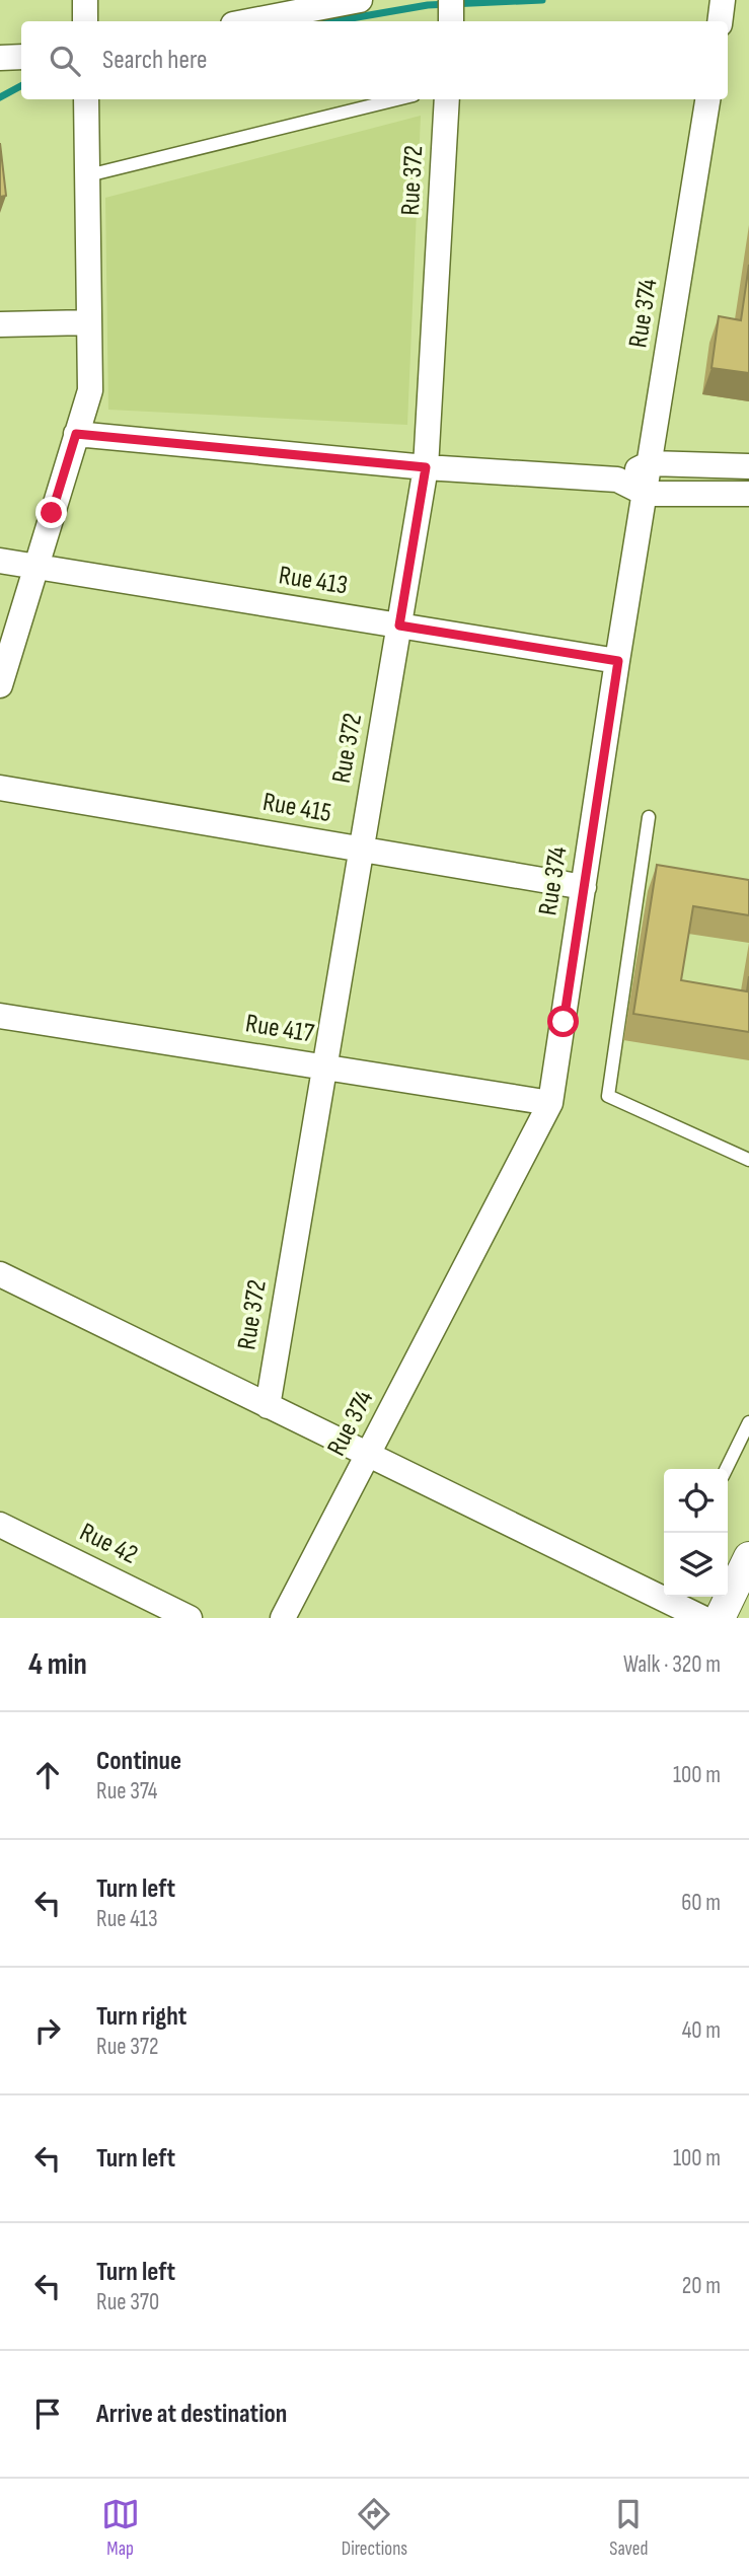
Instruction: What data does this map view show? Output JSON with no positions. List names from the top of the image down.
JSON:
{
  "streets": {
    "street": [
      "Rue 372",
      "Rue 374",
      "Rue 413",
      "Rue 415",
      "Rue 417",
      "Rue 42"
    ]
  },
  "crossings": [
    ["Rue 372", "Rue 413"],
    ["Rue 372", "Rue 415"],
    ["Rue 372", "Rue 417"],
    ["Rue 374", "Rue 413"],
    ["Rue 374", "Rue 415"],
    ["Rue 374", "Rue 417"]
  ],
  "page": {
    "search": "Search here",
    "heading": ["4 min", "Walk · 320 m"],
    "list": [
      ["Continue", "Rue 374", "100 m"],
      ["Turn left", "Rue 413", "60 m"],
      ["Turn right", "Rue 372", "40 m"],
      ["Turn left", "100 m"],
      ["Turn left", "Rue 370", "20 m"],
      "Arrive at destination"
    ],
    "nav": ["Map", "Directions", "Saved"]
  }
}
